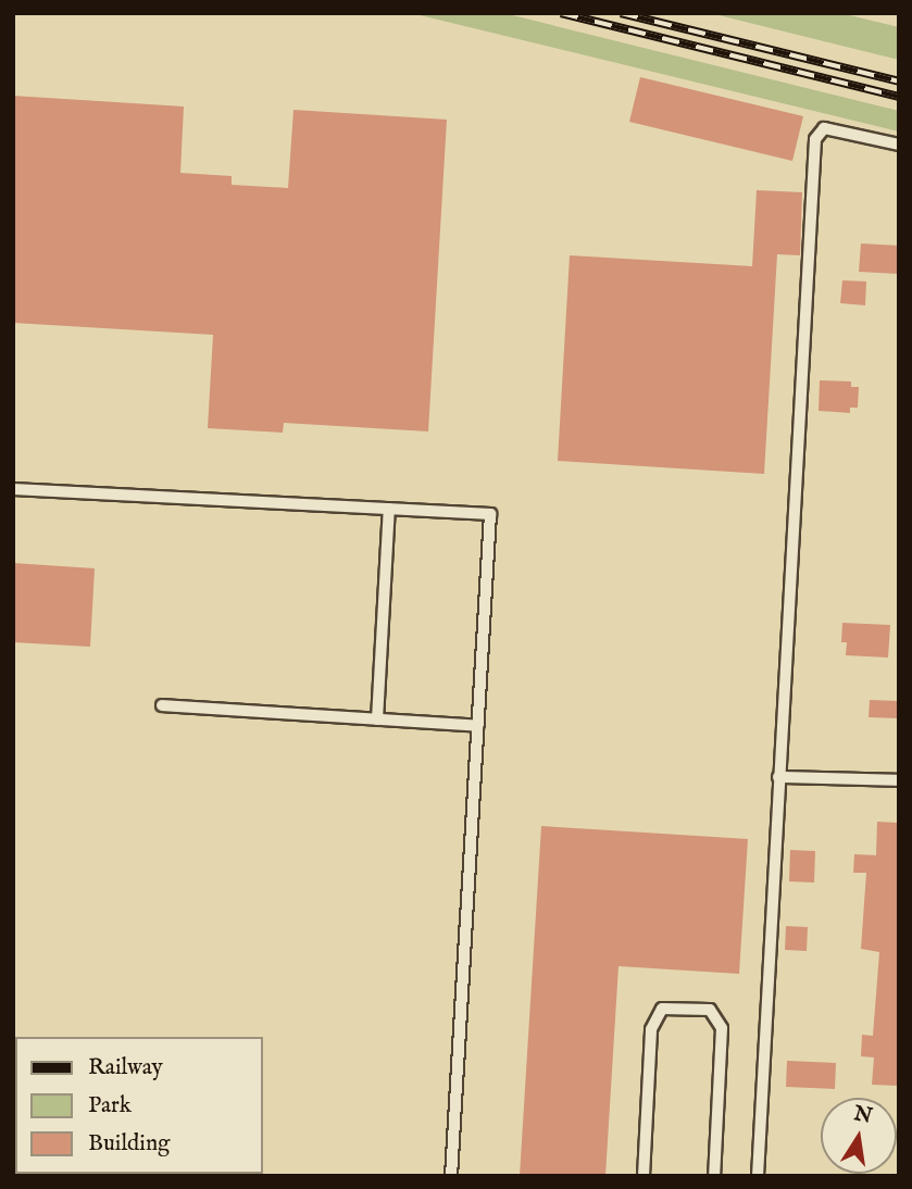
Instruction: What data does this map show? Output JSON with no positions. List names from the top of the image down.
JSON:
{
  "legend": ["Railway", "Park", "Building"],
  "north": "top"
}
